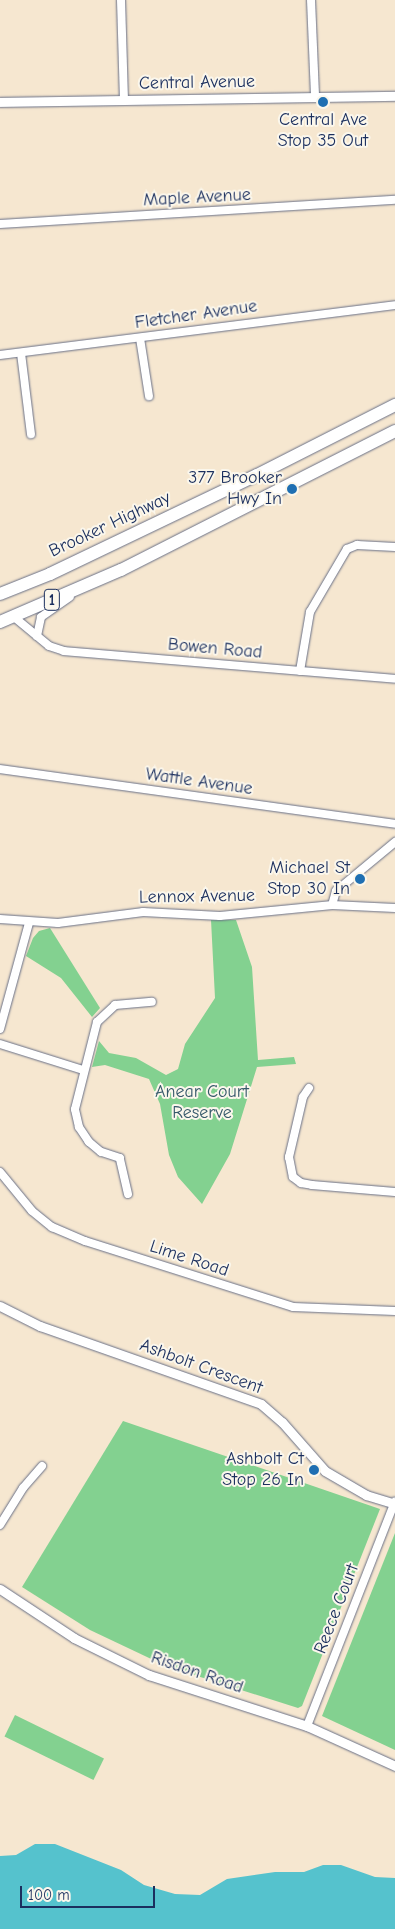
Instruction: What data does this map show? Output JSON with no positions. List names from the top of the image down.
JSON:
{
  "streets": {
    "highway": ["Brooker Highway", "1"],
    "street": [
      "Central Avenue",
      "Maple Avenue",
      "Fletcher Avenue",
      "Bowen Road",
      "Wattle Avenue",
      "Lennox Avenue",
      "Lime Road",
      "Ashbolt Crescent",
      "Reece Court",
      "Risdon Road"
    ]
  },
  "crossings": [
    ["1", "Bowen Road"],
    ["Ashbolt Crescent", "Reece Court"],
    ["Reece Court", "Risdon Road"]
  ],
  "parks": ["Anear Court Reserve"],
  "places": [
    "Central Ave Stop 35 Out",
    "377 Brooker Hwy In",
    "Michael St Stop 30 In",
    "Ashbolt Ct Stop 26 In"
  ],
  "scale_bar": "100 m"
}
